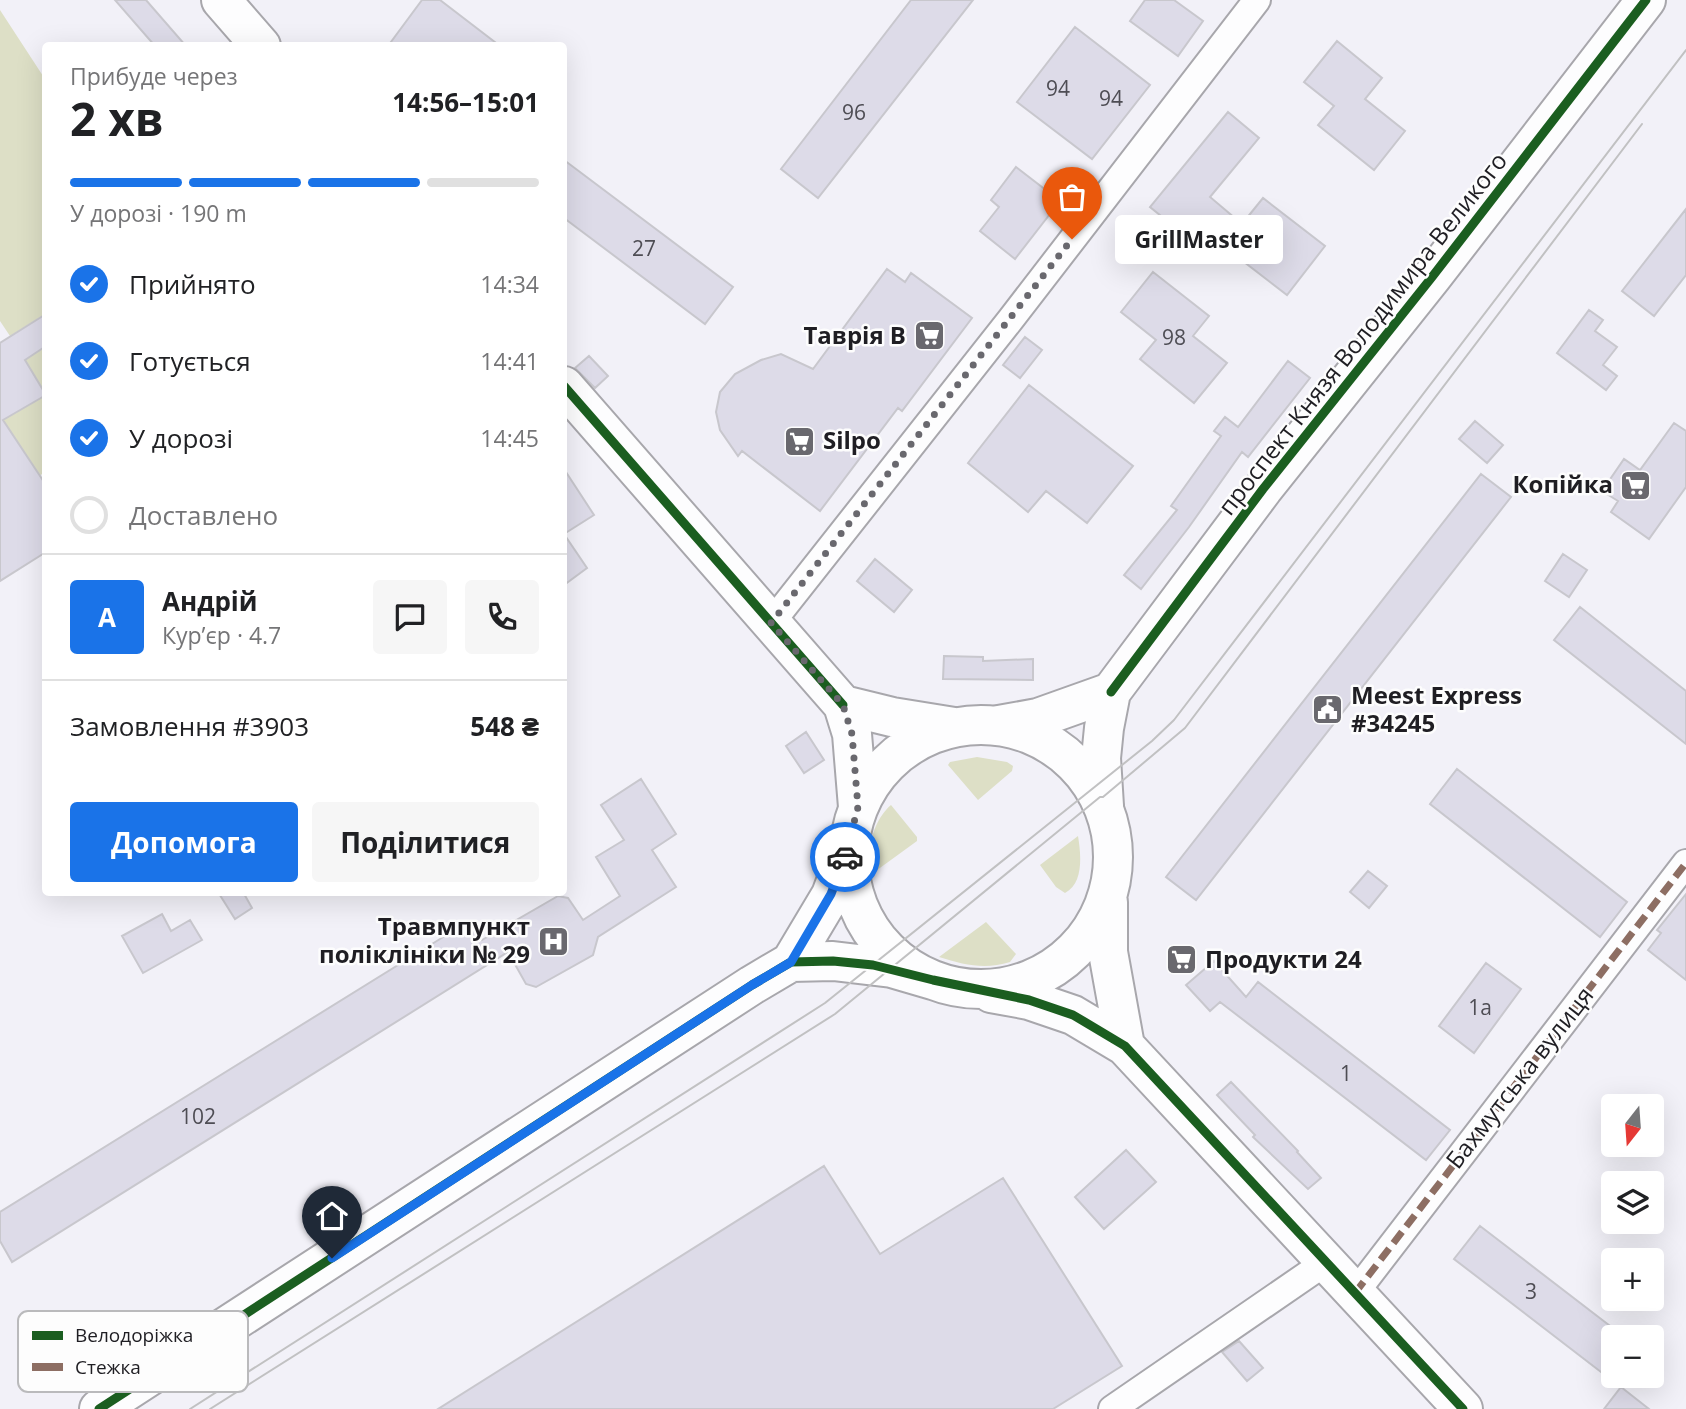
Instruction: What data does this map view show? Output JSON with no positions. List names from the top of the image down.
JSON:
{
  "streets": {
    "main road": ["проспект Князя Володимира Великого"],
    "street": ["Бахмутська вулиця"]
  },
  "places": {
    "other": ["GrillMaster"],
    "supermarket": [
      "Таврія В",
      "Silpo",
      "Копійка",
      "Продукти 24"
    ],
    "public building": ["Meest Express #34245"],
    "hospital": ["Травмпункт поліклініки № 29"]
  },
  "house_numbers": [
    "94",
    "94",
    "96",
    "27",
    "98",
    "1а",
    "1",
    "102",
    "3"
  ],
  "legend": ["Велодоріжка", "Стежка"],
  "north": "bottom",
  "page": {
    "heading": ["2 хв", "Прибуде через", "14:56–15:01"],
    "panel": [
      "Андрій",
      "Кур’єр · 4.7",
      "Замовлення #3903",
      "548 ₴"
    ],
    "bar": "У дорозі · 190 m",
    "bubble": "GrillMaster",
    "list": [
      ["Прийнято", "14:34"],
      ["Готується", "14:41"],
      ["У дорозі", "14:45"],
      "Доставлено"
    ],
    "round": "А",
    "buttons": ["Допомога", "Поділитися"],
    "map_buttons": ["+", "−"]
  }
}
